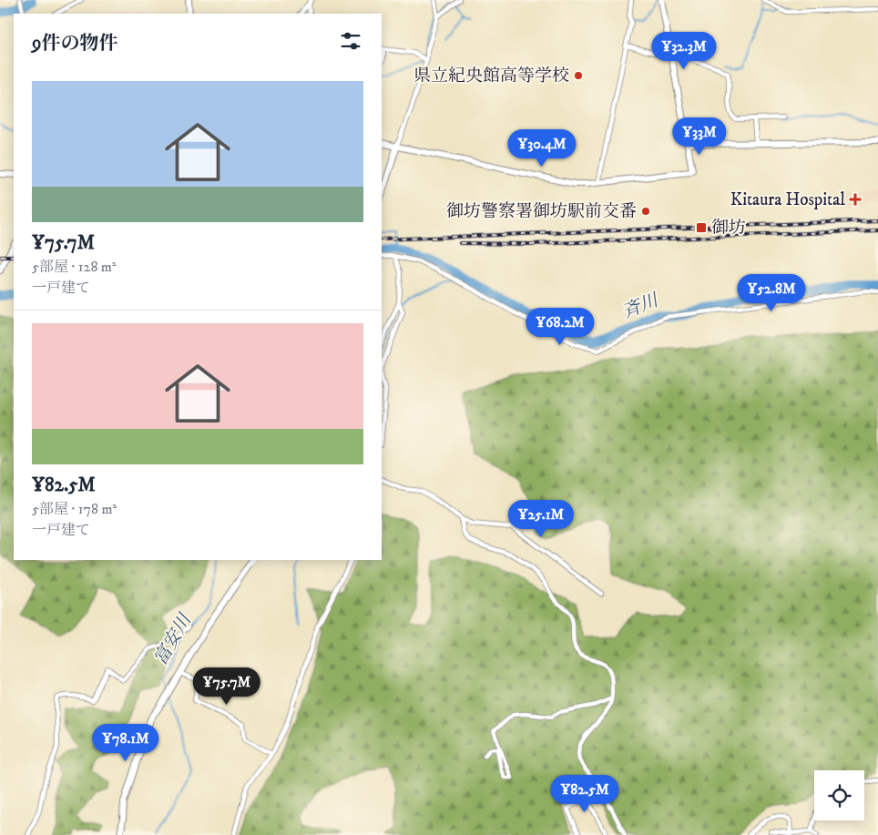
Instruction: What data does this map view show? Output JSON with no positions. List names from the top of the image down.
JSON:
{
  "water": ["斉川", "富安川"],
  "places": {
    "other": ["県立紀央館高等学校", "御坊警察署御坊駅前交番"],
    "health": ["Kitaura Hospital"],
    "transit": ["御坊"]
  },
  "page": {
    "heading": "9件の物件",
    "price": [
      "¥32.3M",
      "¥33M",
      "¥30.4M",
      "¥52.8M",
      "¥68.2M",
      "¥25.1M",
      "¥75.7M",
      "¥78.1M",
      "¥82.5M"
    ],
    "list": [
      {
        "name": "¥75.7M",
        "note": "5部屋 · 128 m² · 一戸建て"
      },
      {
        "name": "¥82.5M",
        "note": "5部屋 · 178 m² · 一戸建て"
      }
    ]
  }
}
